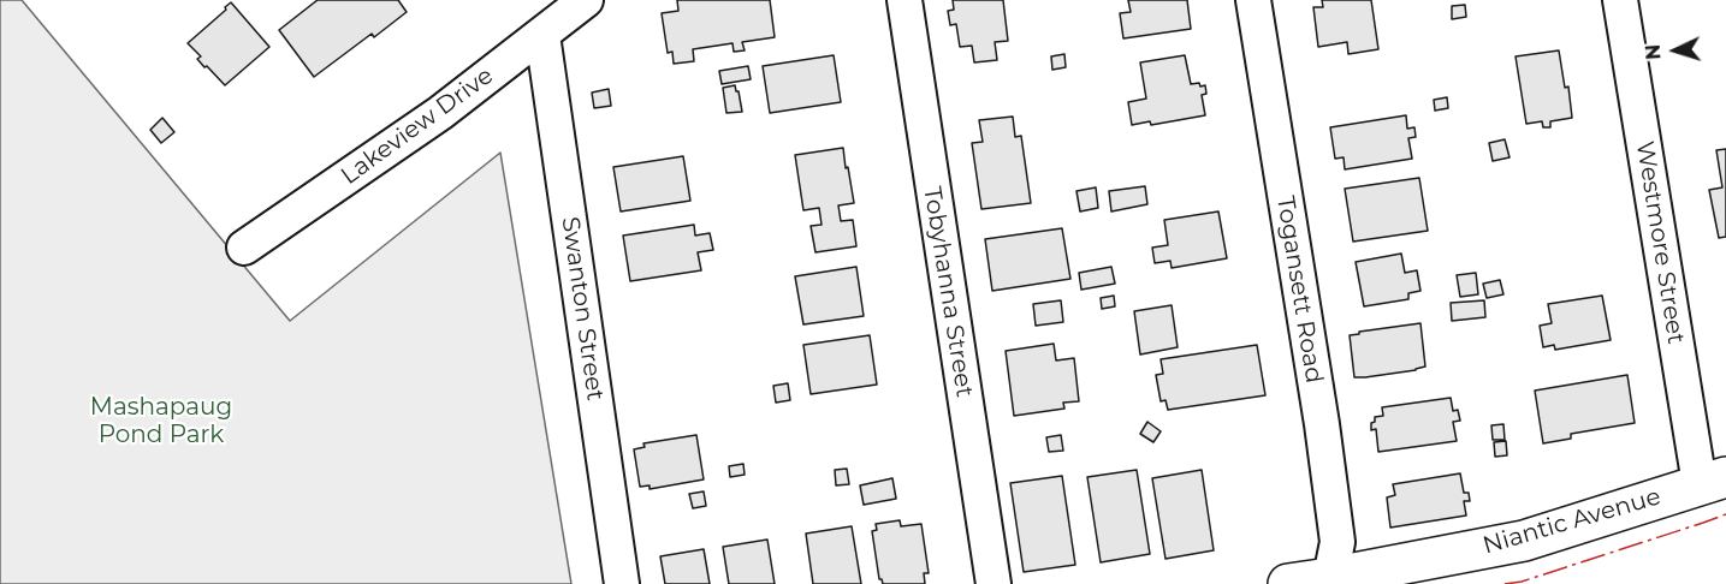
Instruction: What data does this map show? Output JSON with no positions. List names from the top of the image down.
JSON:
{
  "streets": {
    "street": [
      "Lakeview Drive",
      "Westmore Street",
      "Togansett Road",
      "Tobyhanna Street",
      "Swanton Street",
      "Niantic Avenue"
    ]
  },
  "crossings": [
    ["Lakeview Drive", "Swanton Street"],
    ["Westmore Street", "Niantic Avenue"],
    ["Togansett Road", "Niantic Avenue"]
  ],
  "parks": ["Mashapaug Pond Park"],
  "north": "left"
}
